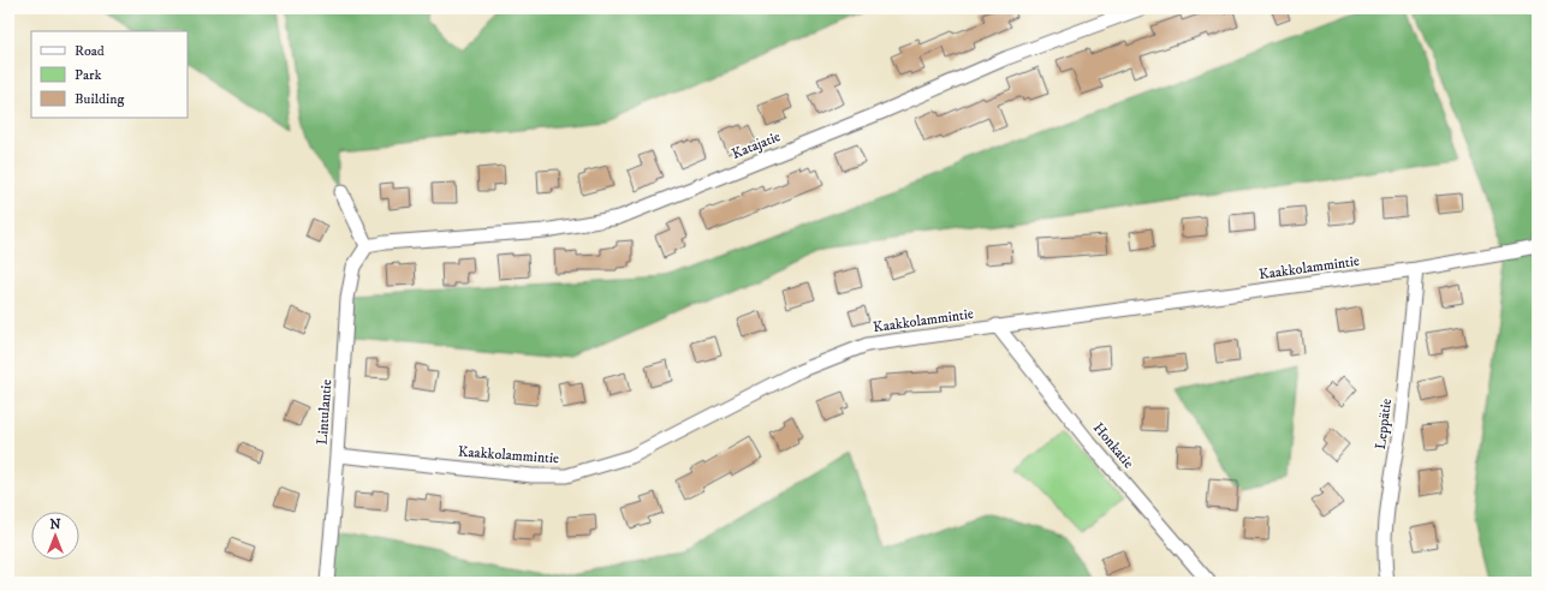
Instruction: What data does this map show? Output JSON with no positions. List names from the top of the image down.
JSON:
{
  "streets": {
    "street": [
      "Katajatie",
      "Kaakkolammintie",
      "Lintulantie",
      "Leppätie",
      "Honkatie"
    ]
  },
  "crossings": [
    ["Katajatie", "Lintulantie"],
    ["Kaakkolammintie", "Lintulantie"],
    ["Kaakkolammintie", "Leppätie"],
    ["Kaakkolammintie", "Honkatie"]
  ],
  "legend": ["Road", "Park", "Building"],
  "north": "top"
}
